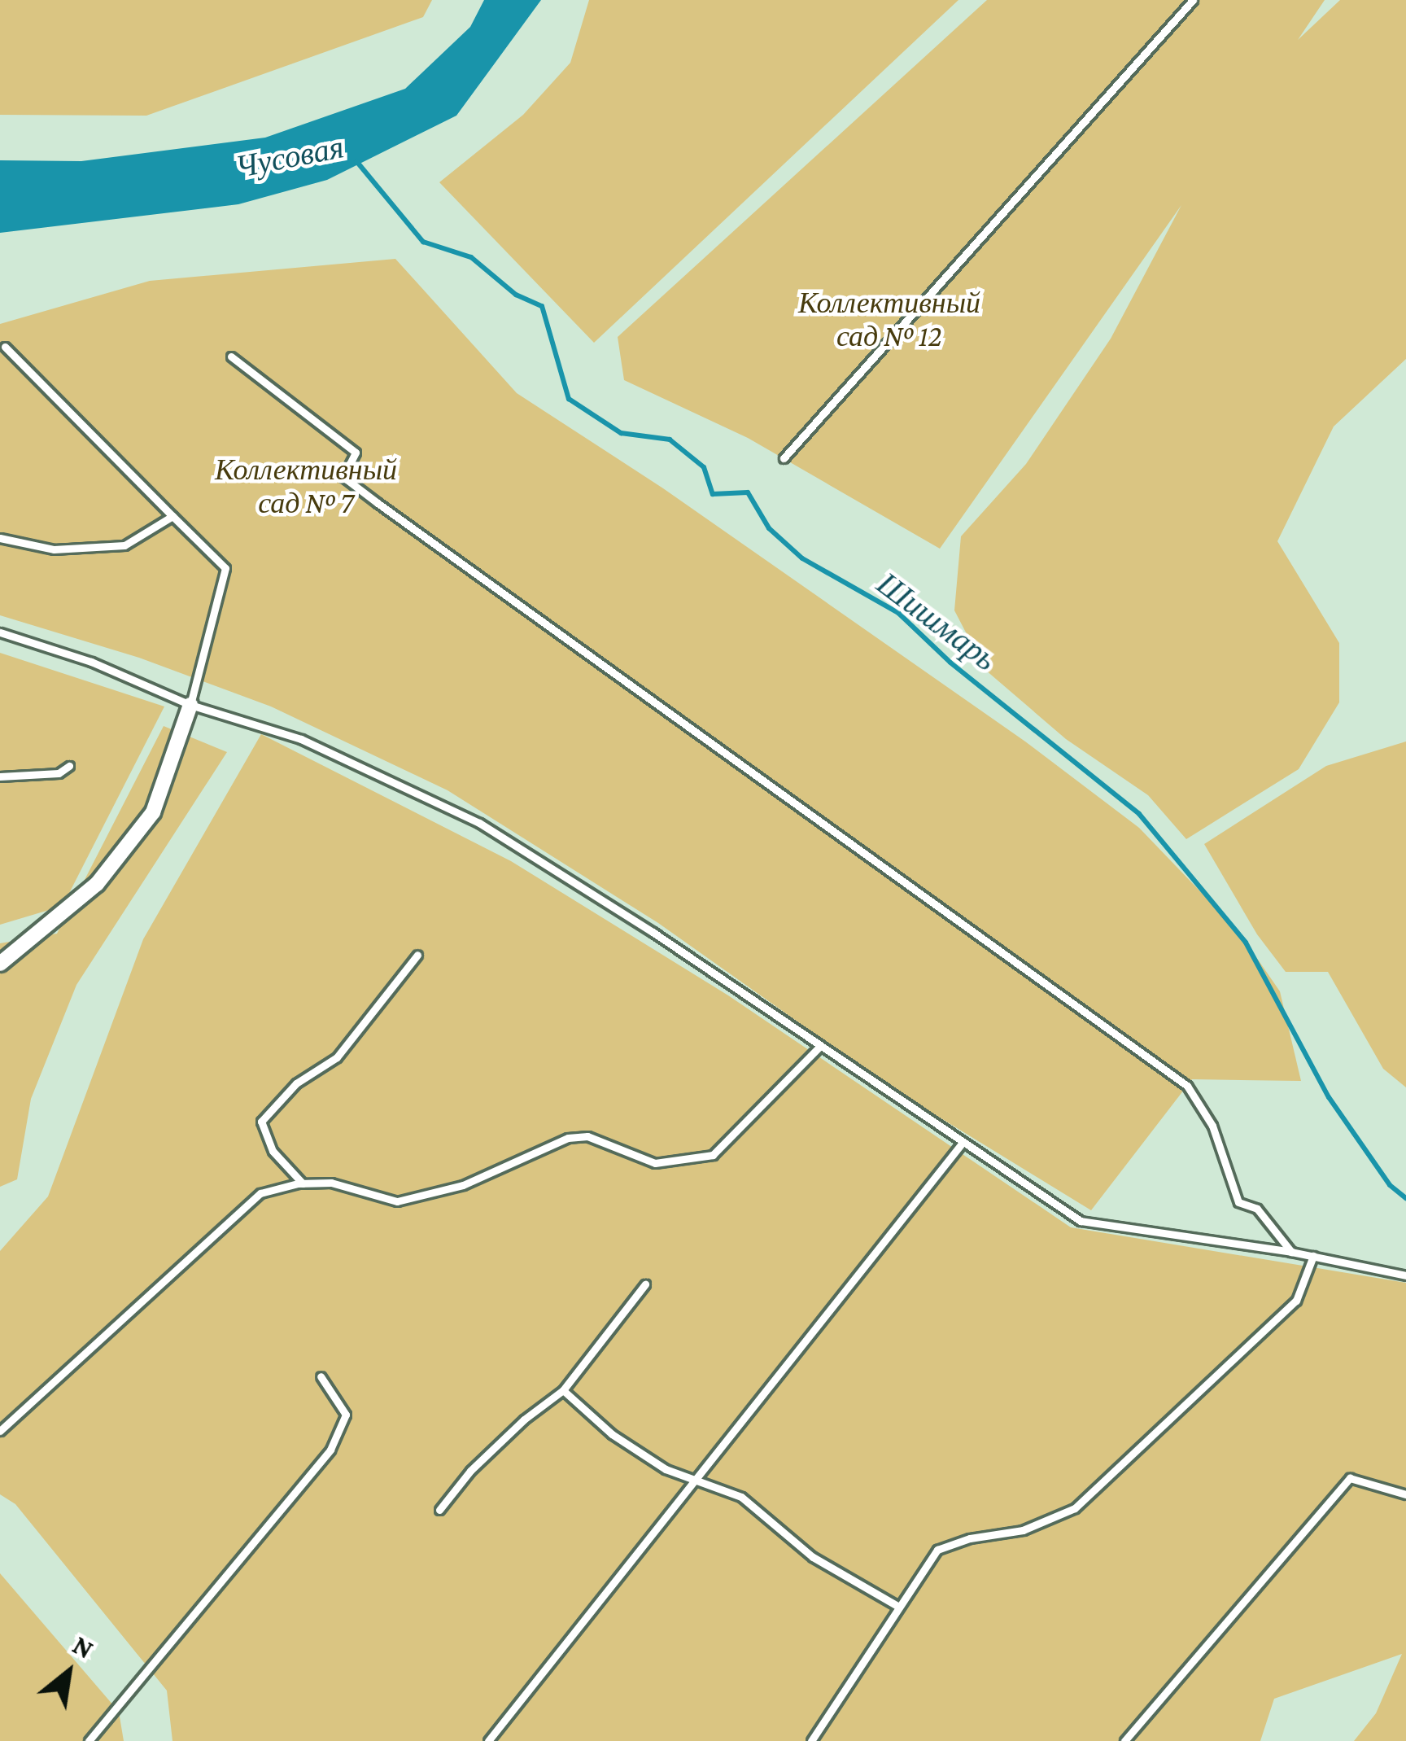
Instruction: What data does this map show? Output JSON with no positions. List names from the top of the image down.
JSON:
{
  "water": ["Чусовая", "Шишмарь"],
  "parks": ["Коллективный сад № 12", "Коллективный сад № 7"],
  "north": "top right"
}
